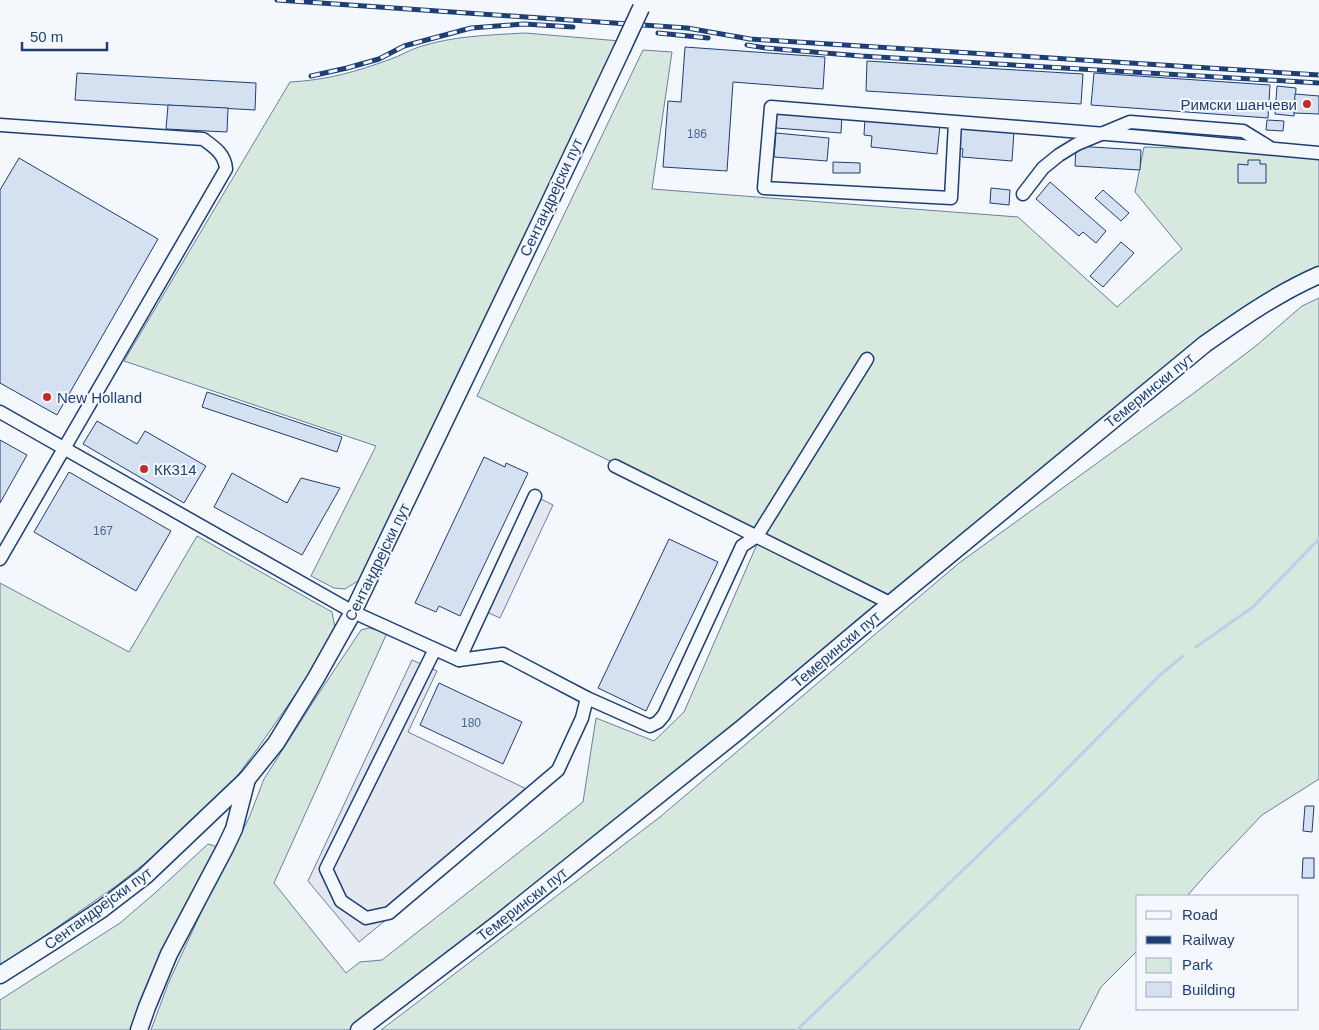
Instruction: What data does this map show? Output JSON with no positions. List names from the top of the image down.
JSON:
{
  "streets": {
    "main road": ["Сентандрејски пут", "Темерински пут"]
  },
  "places": ["Римски шанчеви", "New Holland", "КК314"],
  "house_numbers": ["186", "167", "180"],
  "legend": [
    "Road",
    "Railway",
    "Park",
    "Building"
  ],
  "scale_bar": "50 m"
}
